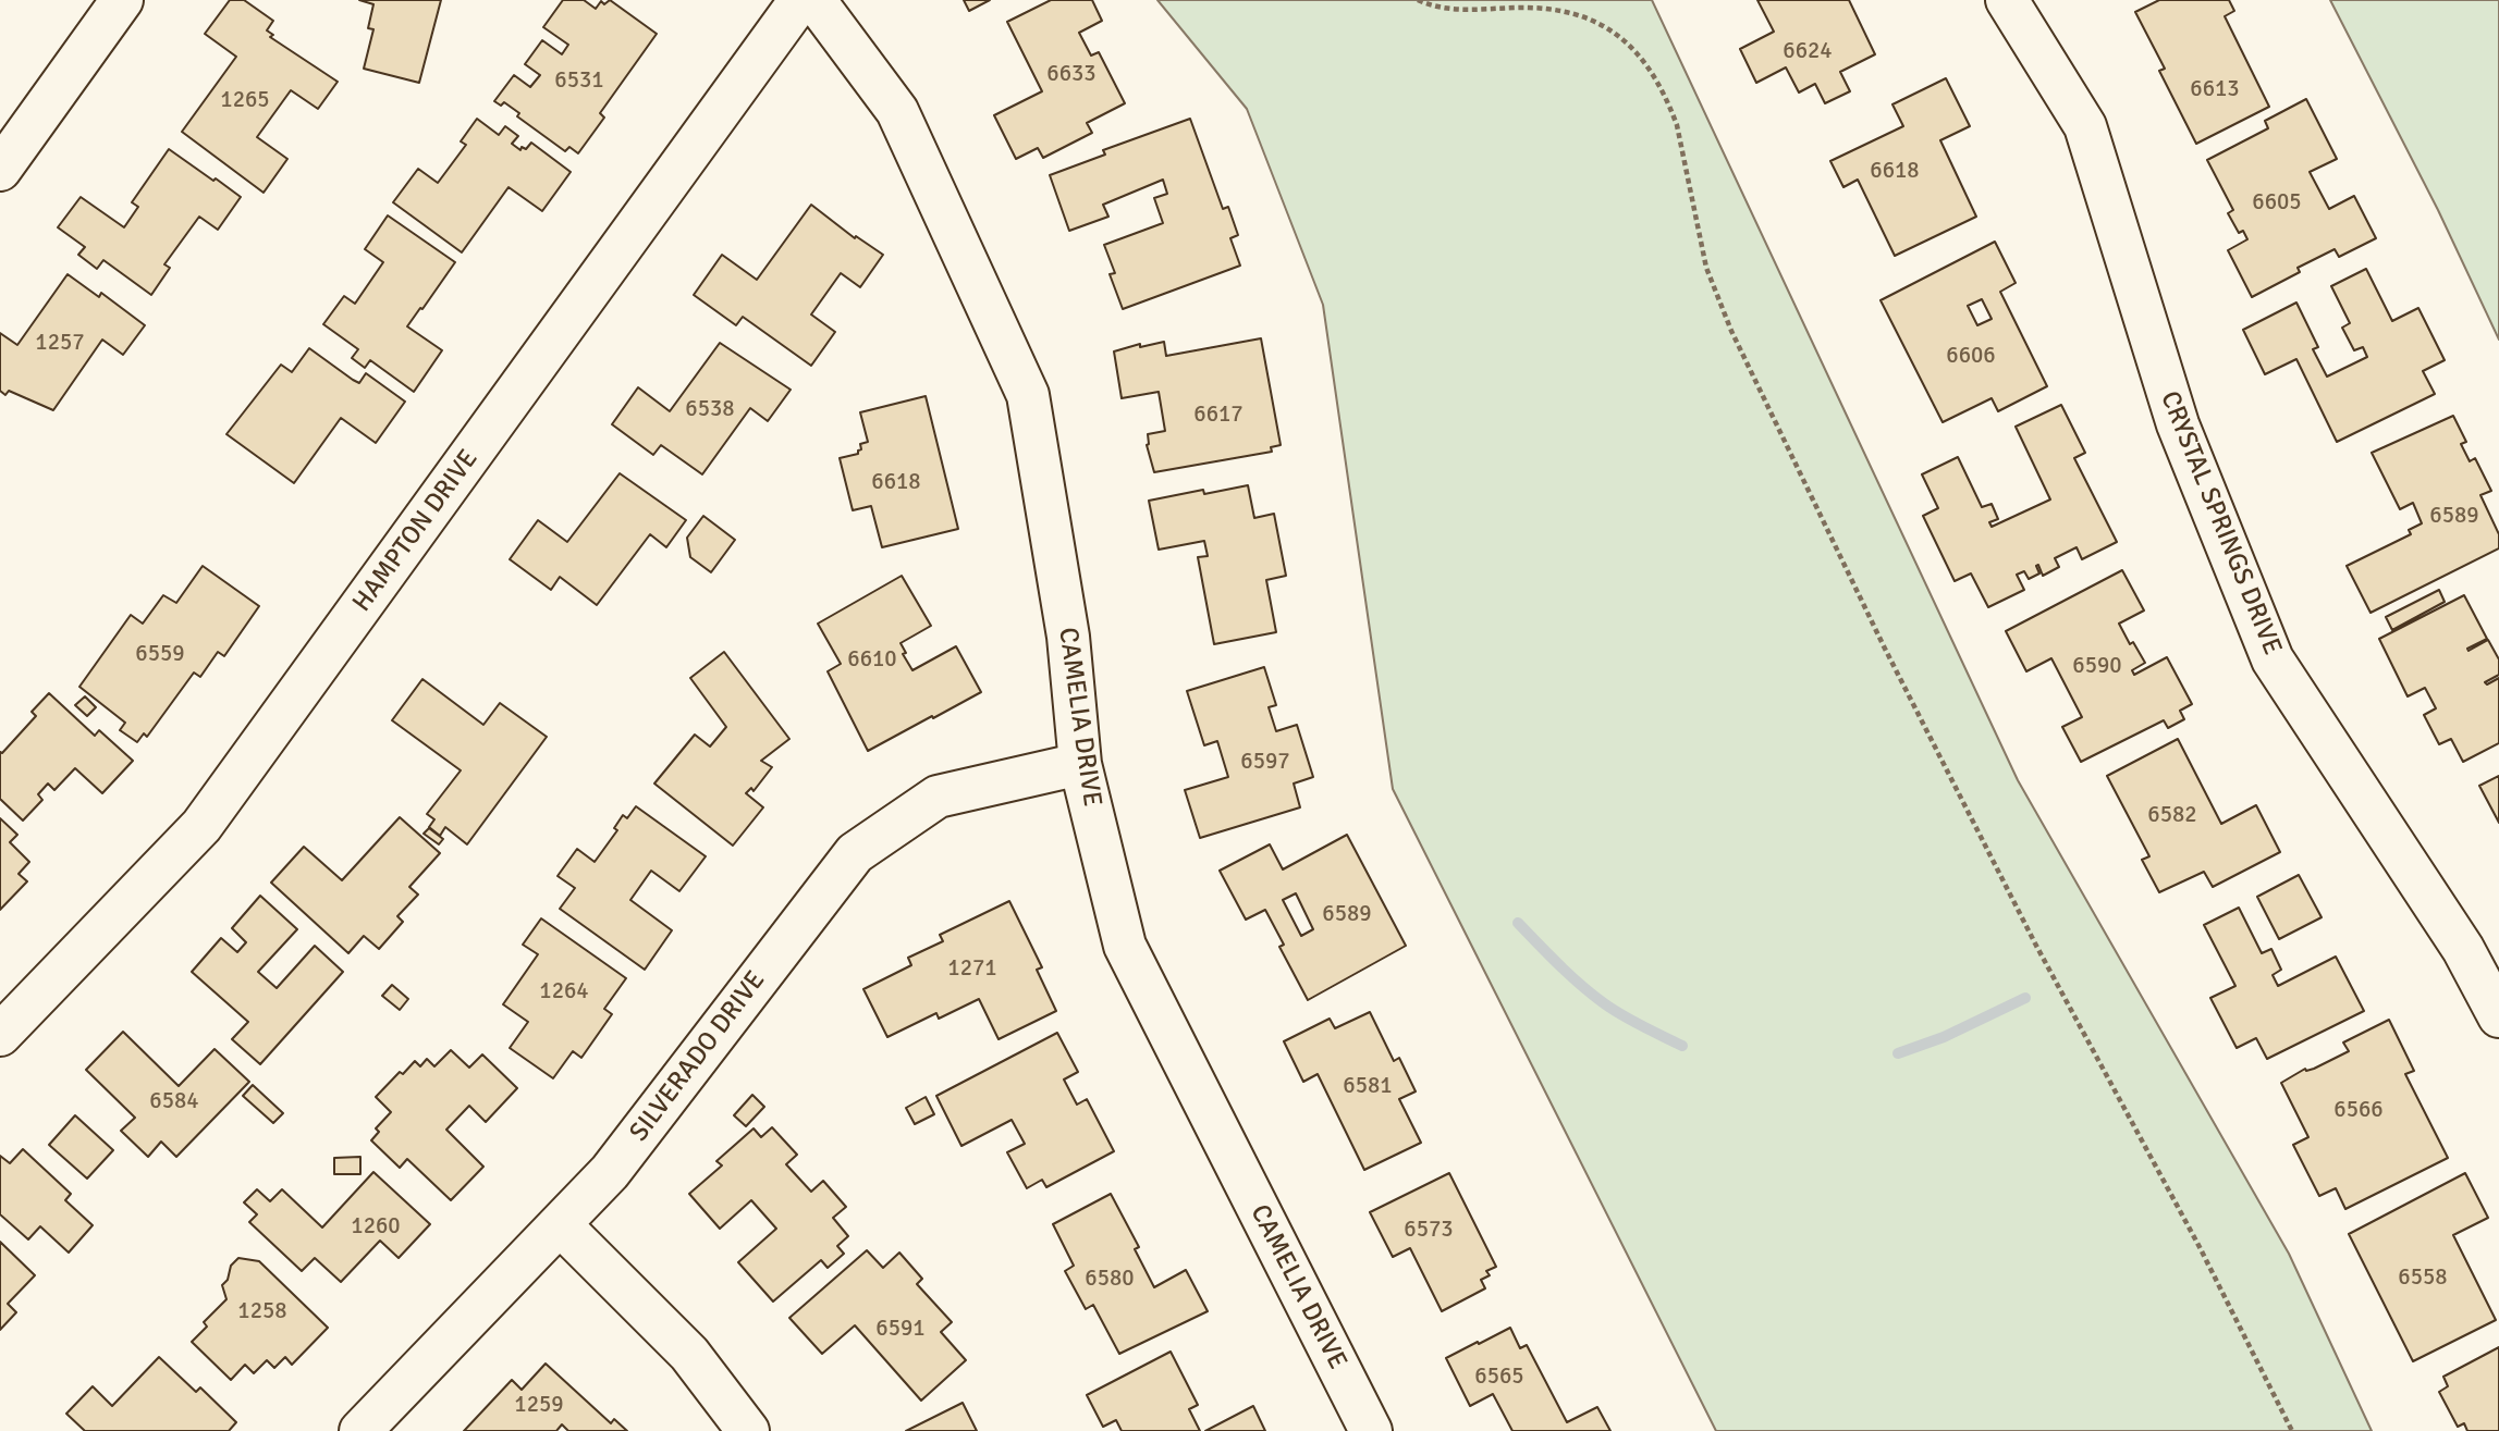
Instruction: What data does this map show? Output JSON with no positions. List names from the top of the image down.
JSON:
{
  "streets": {
    "street": [
      "CRYSTAL SPRINGS DRIVE",
      "HAMPTON DRIVE",
      "CAMELIA DRIVE",
      "SILVERADO DRIVE"
    ]
  },
  "crossings": [
    ["CAMELIA DRIVE", "SILVERADO DRIVE"]
  ],
  "house_numbers": [
    "6624",
    "6633",
    "6531",
    "6613",
    "1265",
    "6618",
    "6605",
    "1257",
    "6606",
    "6538",
    "6617",
    "6618",
    "6589",
    "6559",
    "6610",
    "6590",
    "6597",
    "6582",
    "6589",
    "1271",
    "1264",
    "6581",
    "6584",
    "6566",
    "1260",
    "6573",
    "6558",
    "6580",
    "1258",
    "6591",
    "6565",
    "1259"
  ]
}
